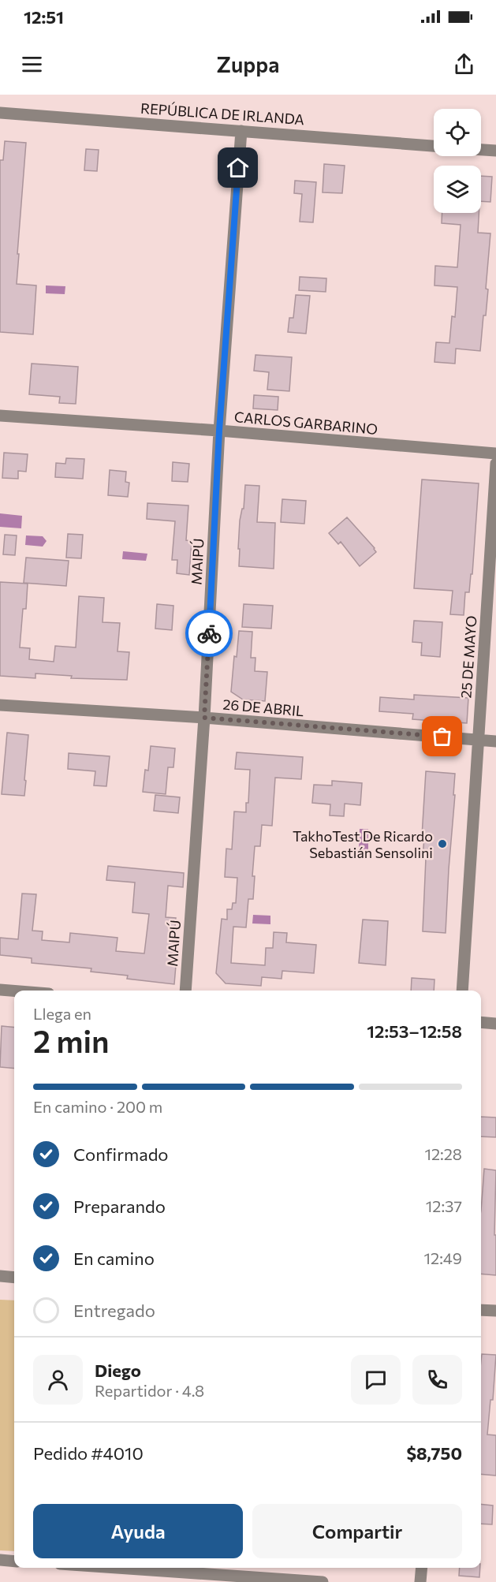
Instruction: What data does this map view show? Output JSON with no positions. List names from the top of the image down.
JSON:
{
  "streets": {
    "street": [
      "REPÚBLICA DE IRLANDA",
      "CARLOS GARBARINO",
      "MAIPÚ",
      "25 DE MAYO",
      "26 DE ABRIL"
    ]
  },
  "crossings": [
    ["REPÚBLICA DE IRLANDA", "MAIPÚ"],
    ["CARLOS GARBARINO", "MAIPÚ"],
    ["MAIPÚ", "26 DE ABRIL"],
    ["25 DE MAYO", "26 DE ABRIL"]
  ],
  "places": ["TakhoTest De Ricardo Sebastián Sensolini"],
  "page": {
    "status": "12:51",
    "header": "Zuppa",
    "heading": ["2 min", "Llega en", "12:53–12:58"],
    "panel": [
      "Diego",
      "Repartidor · 4.8",
      "Pedido #4010",
      "$8,750"
    ],
    "bar": "En camino · 200 m",
    "list": [
      ["Confirmado", "12:28"],
      ["Preparando", "12:37"],
      ["En camino", "12:49"],
      "Entregado"
    ],
    "buttons": ["Ayuda", "Compartir"]
  }
}
